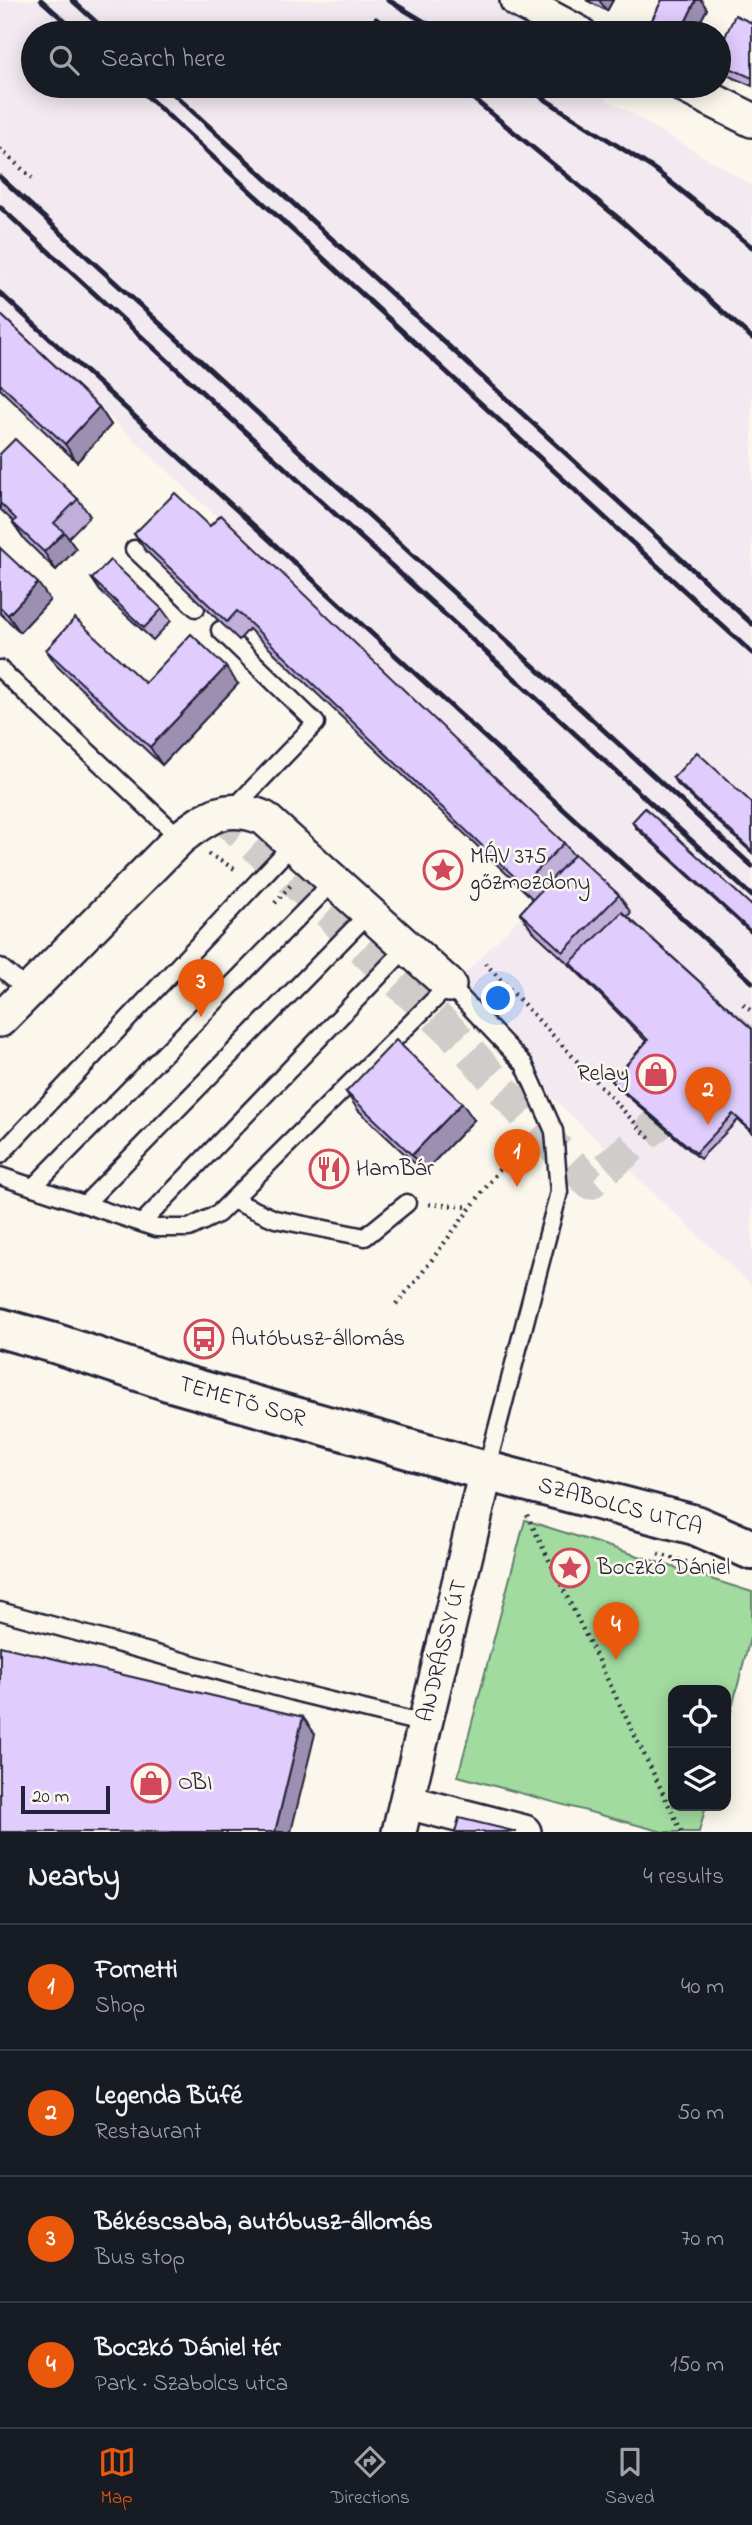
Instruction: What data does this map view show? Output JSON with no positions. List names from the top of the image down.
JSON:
{
  "streets": {
    "street": ["TEMETŐ SOR", "SZABOLCS UTCA", "ANDRÁSSY ÚT"]
  },
  "crossings": [
    ["TEMETŐ SOR", "SZABOLCS UTCA"],
    ["TEMETŐ SOR", "ANDRÁSSY ÚT"],
    ["SZABOLCS UTCA", "ANDRÁSSY ÚT"]
  ],
  "places": {
    "place": ["MÁV 375 gőzmozdony", "Boczkó Dániel"],
    "shop": ["Relay", "OBI"],
    "restaurant": ["HamBár"],
    "bus stop": ["Autóbusz-állomás"]
  },
  "scale_bar": "20 m",
  "page": {
    "search": "Search here",
    "pins": [
      "3",
      "2",
      "1",
      "4"
    ],
    "scale": "20 m",
    "heading": ["Nearby", "4 results"],
    "list": [
      {
        "mark": "1",
        "name": "Fornetti",
        "note": "Shop",
        "value": "40 m"
      },
      {
        "mark": "2",
        "name": "Legenda Büfé",
        "note": "Restaurant",
        "value": "50 m"
      },
      {
        "mark": "3",
        "name": "Békéscsaba, autóbusz-állomás",
        "note": "Bus stop",
        "value": "70 m"
      },
      {
        "mark": "4",
        "name": "Boczkó Dániel tér",
        "note": "Park · Szabolcs utca",
        "value": "150 m"
      }
    ],
    "nav": ["Map", "Directions", "Saved"]
  }
}
